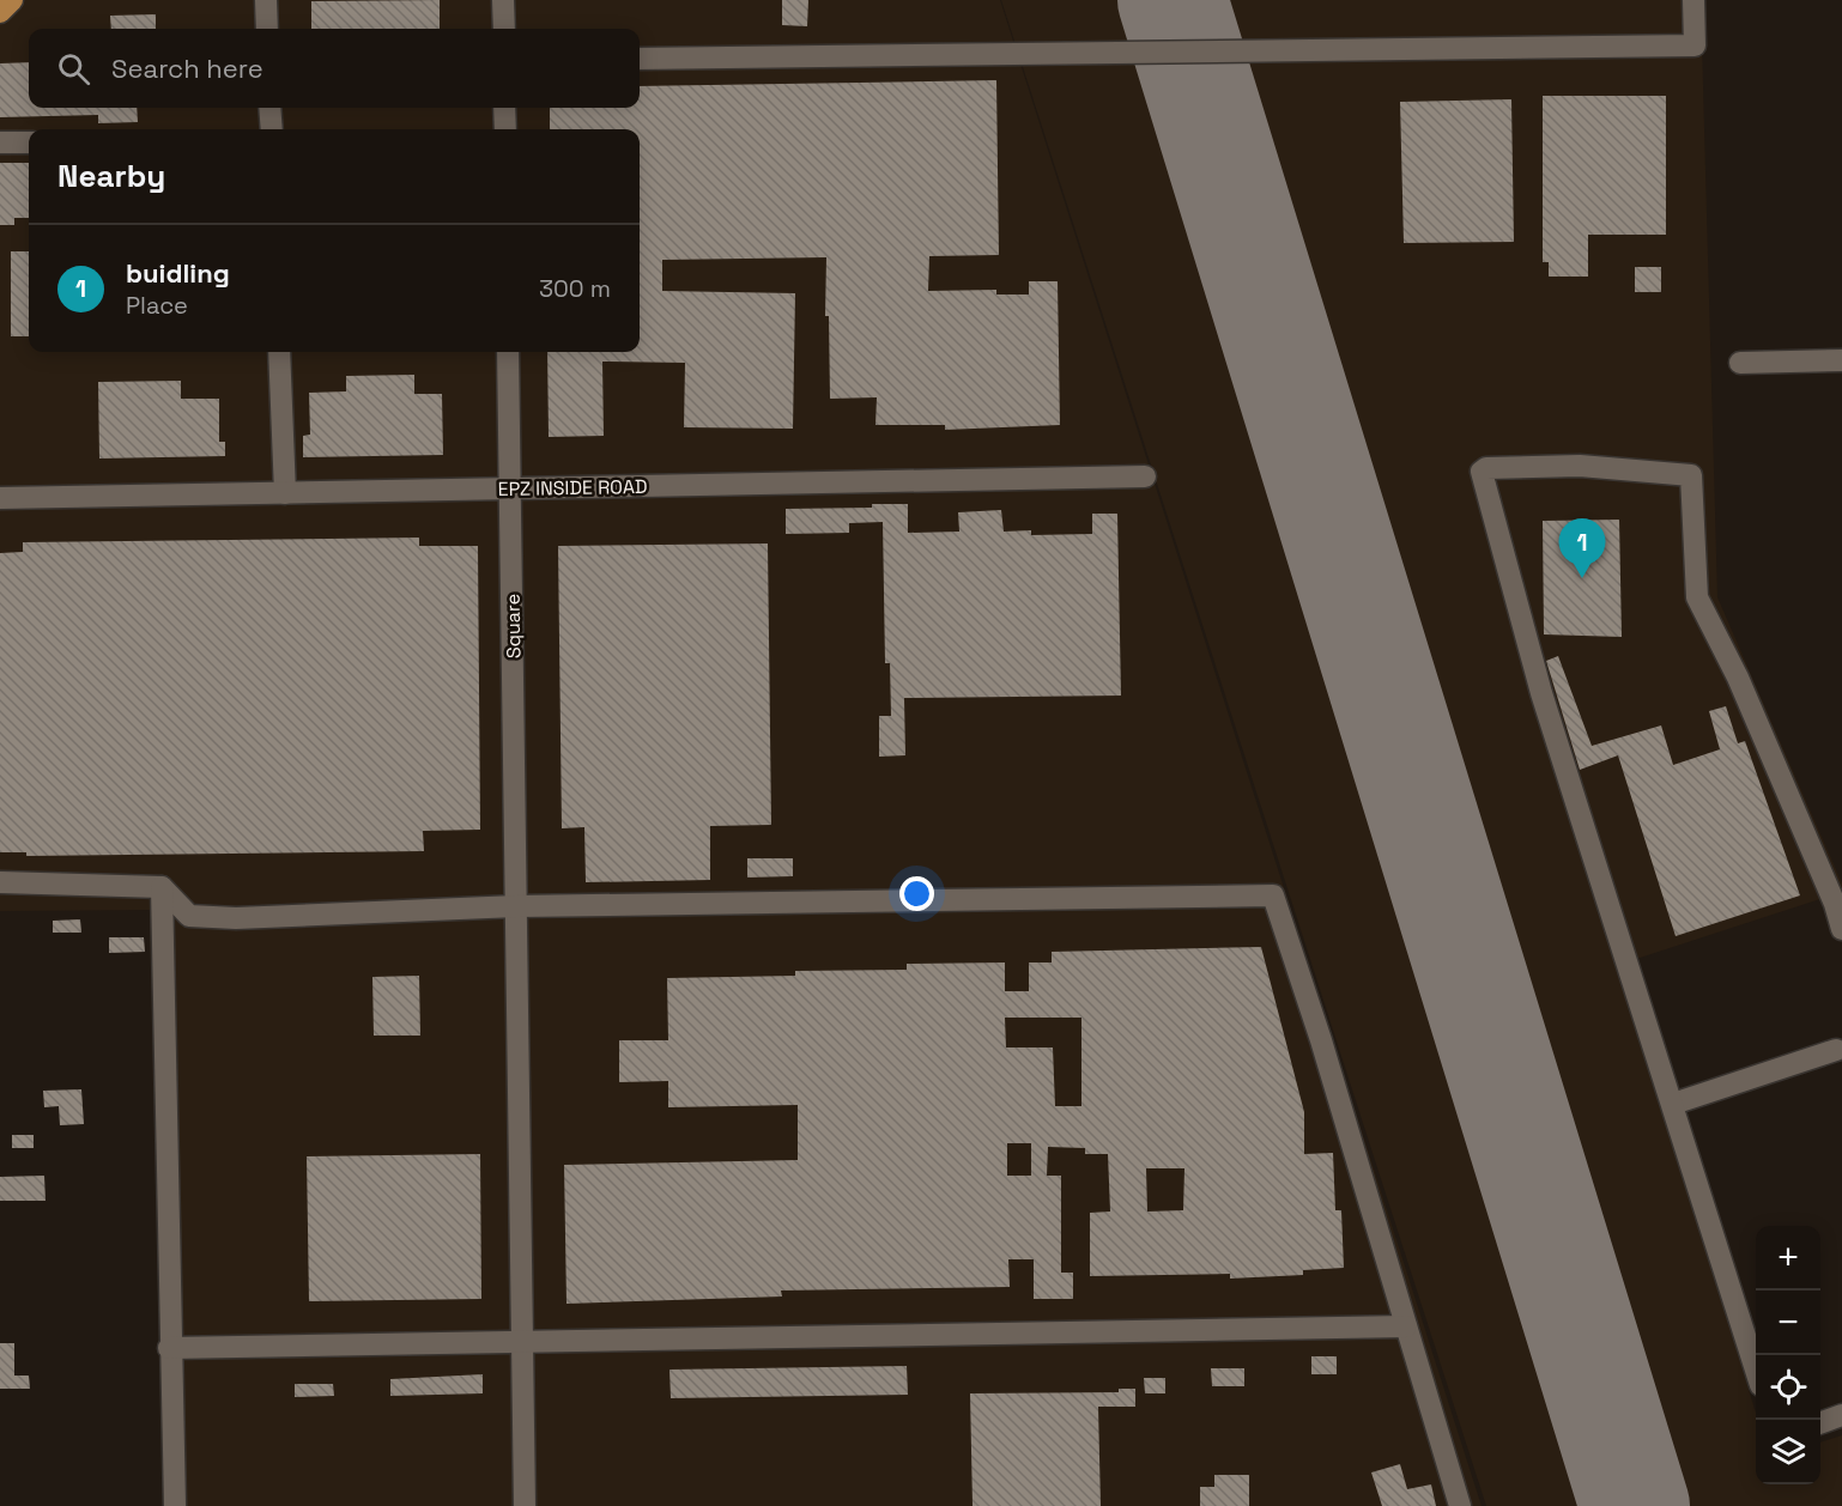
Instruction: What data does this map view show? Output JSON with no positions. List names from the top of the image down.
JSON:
{
  "streets": {
    "street": ["EPZ INSIDE ROAD", "Square"]
  },
  "crossings": [
    ["EPZ INSIDE ROAD", "Square"]
  ],
  "page": {
    "search": "Search here",
    "heading": "Nearby",
    "list": [
      {
        "mark": "1",
        "name": "buidling",
        "note": "Place",
        "value": "300 m"
      }
    ],
    "pins": "1",
    "map_buttons": ["+", "−"]
  }
}
